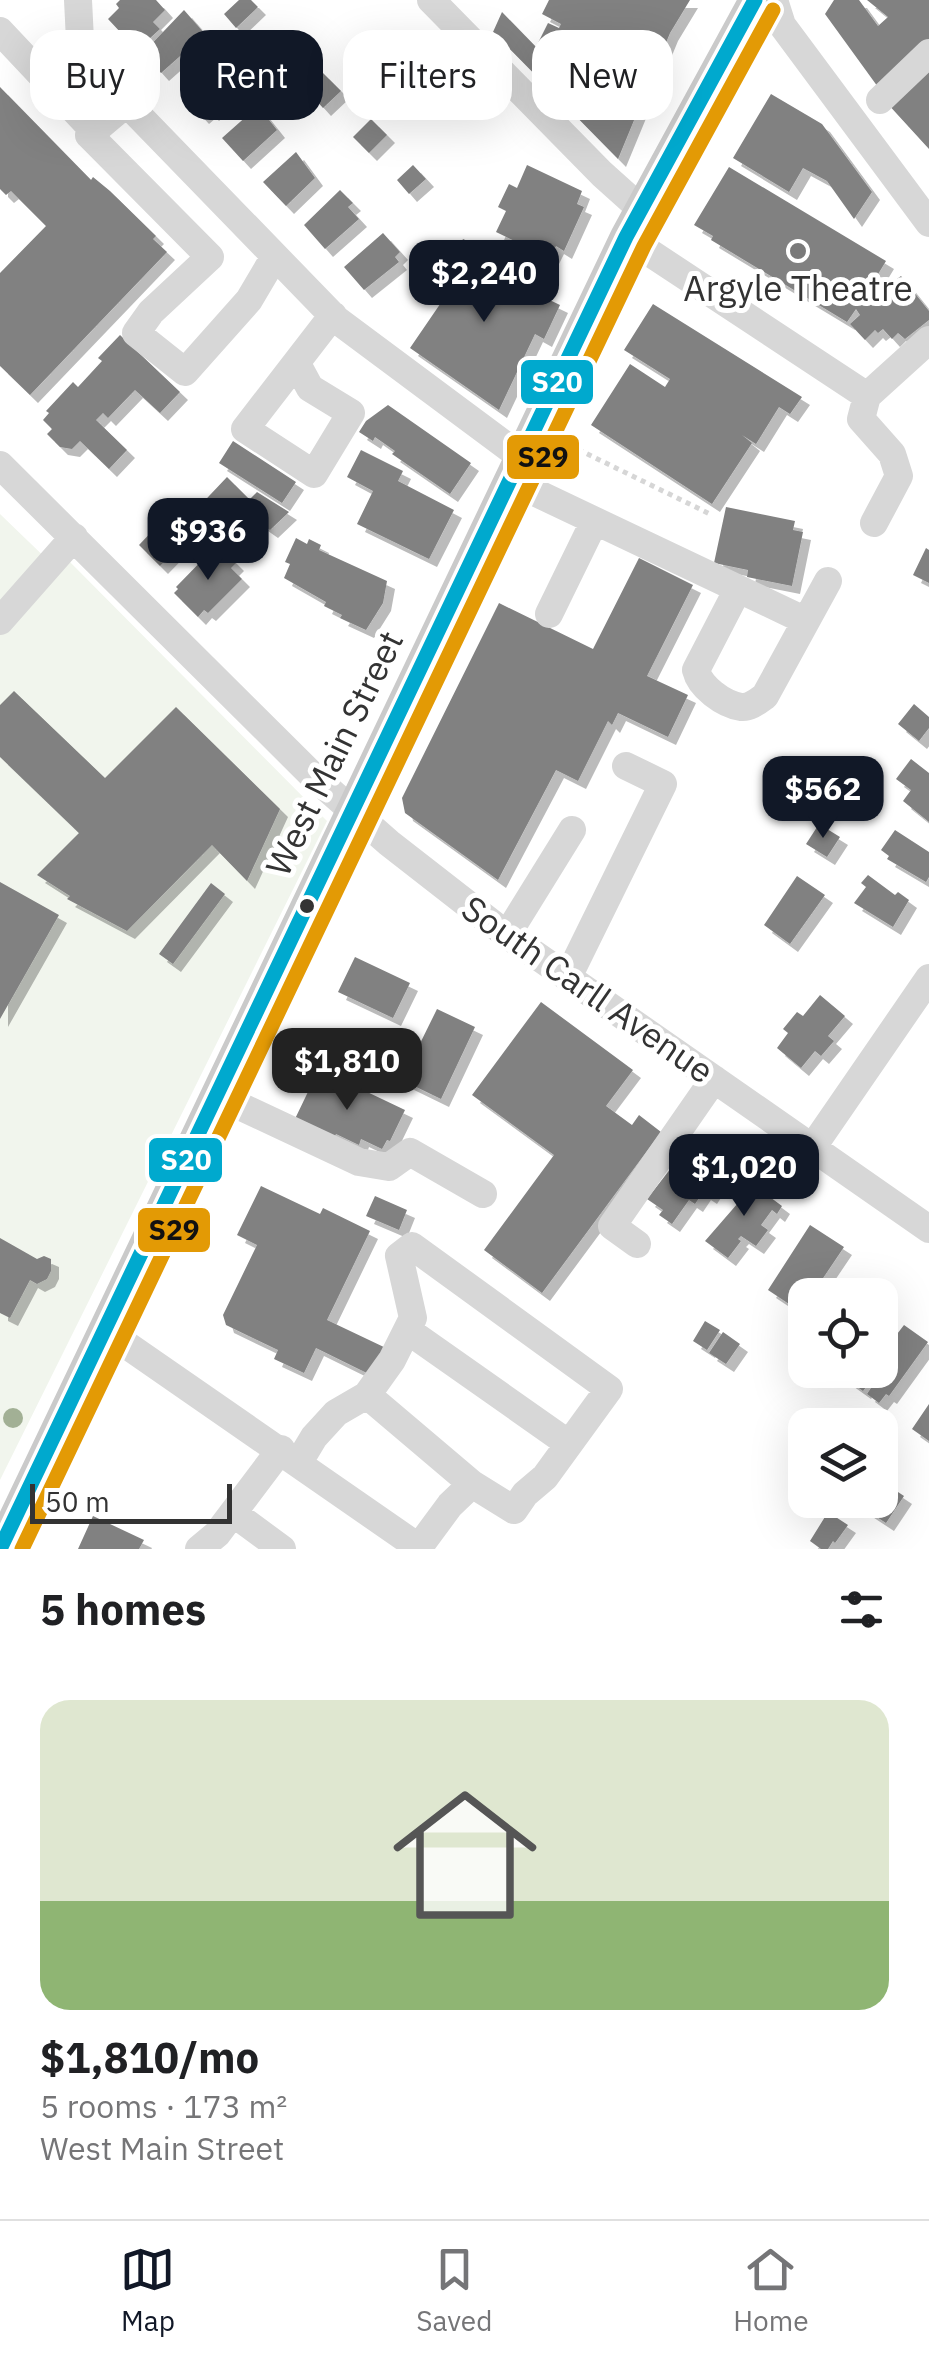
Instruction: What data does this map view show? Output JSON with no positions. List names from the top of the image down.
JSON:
{
  "streets": {
    "main road": ["West Main Street"],
    "street": ["South Carll Avenue"]
  },
  "crossings": [
    ["West Main Street", "South Carll Avenue"]
  ],
  "places": ["Argyle Theatre"],
  "lines": ["transit line S20", "transit line S29"],
  "scale_bar": "50 m",
  "page": {
    "chip": [
      "Buy",
      "Rent",
      "Filters",
      "New"
    ],
    "price": [
      "$2,240",
      "$936",
      "$562",
      "$1,810",
      "$1,020"
    ],
    "scale": "50 m",
    "heading": "5 homes",
    "list": [
      {
        "name": "$1,810/mo",
        "note": "5 rooms · 173 m² · West Main Street"
      }
    ],
    "tabs": ["Map", "Saved", "Home"]
  }
}
